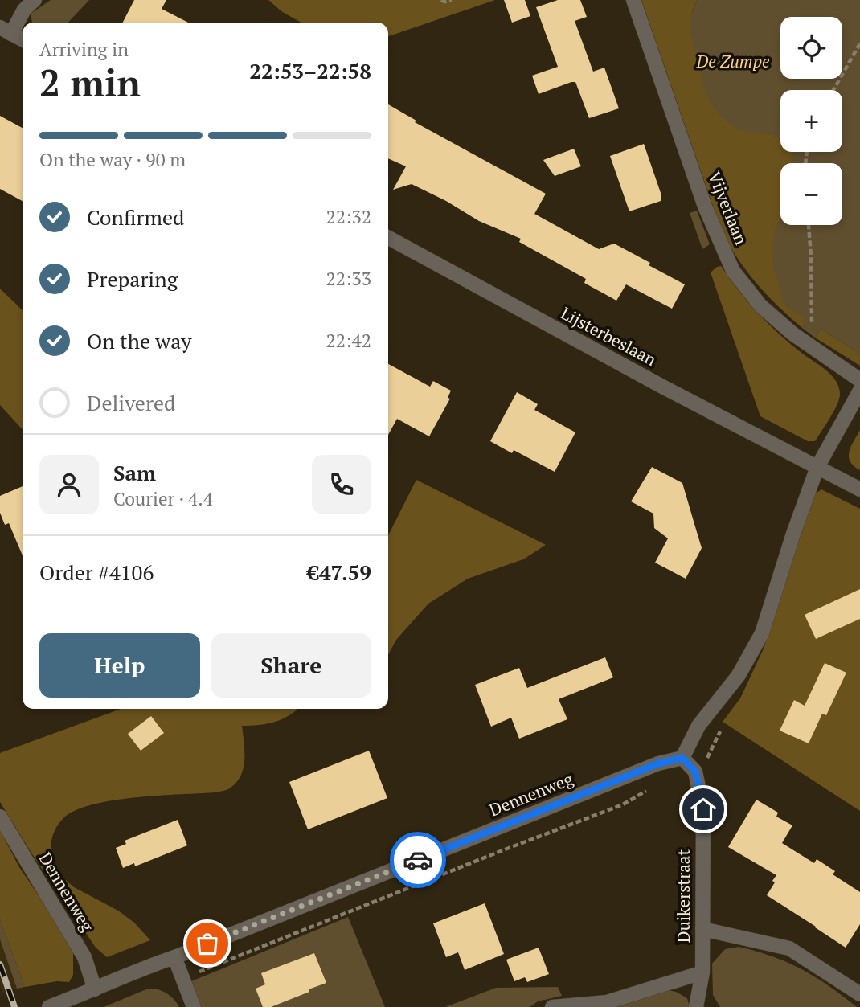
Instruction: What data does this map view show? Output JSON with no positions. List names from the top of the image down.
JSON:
{
  "streets": {
    "street": [
      "Vijverlaan",
      "Lijsterbeslaan",
      "Dennenweg",
      "Duikerstraat"
    ]
  },
  "crossings": [
    ["Dennenweg", "Duikerstraat"]
  ],
  "parks": ["De Zumpe"],
  "page": {
    "map_buttons": ["+", "−"],
    "heading": ["2 min", "Arriving in", "22:53–22:58"],
    "panel": [
      "Sam",
      "Courier · 4.4",
      "Order #4106",
      "€47.59"
    ],
    "bar": "On the way · 90 m",
    "list": [
      ["Confirmed", "22:32"],
      ["Preparing", "22:33"],
      ["On the way", "22:42"],
      "Delivered"
    ],
    "buttons": ["Help", "Share"]
  }
}
